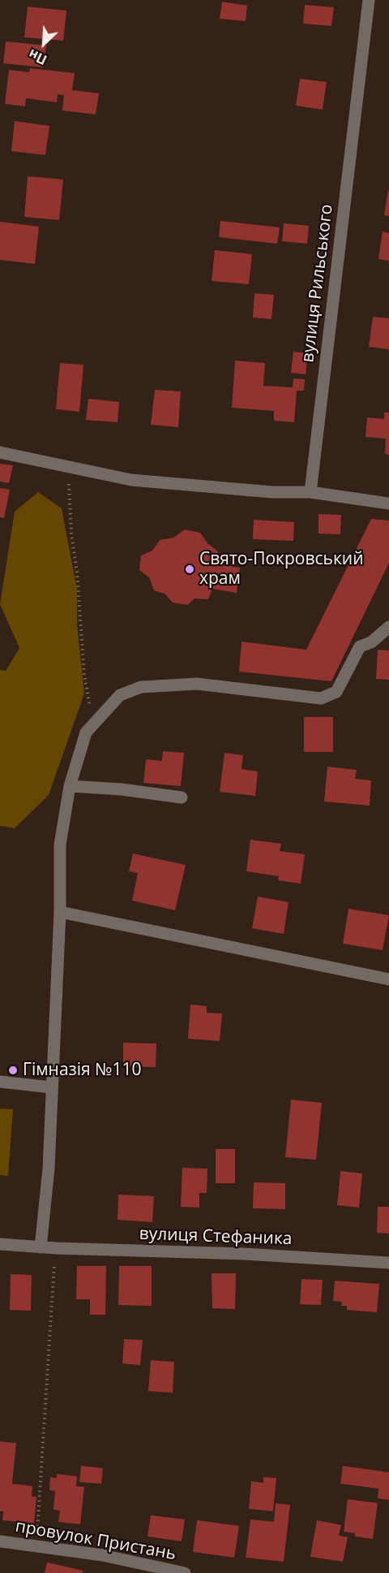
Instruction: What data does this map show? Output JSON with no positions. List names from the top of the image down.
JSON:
{
  "streets": {
    "street": ["вулиця Рильського", "вулиця Стефаника", "провулок Пристань"]
  },
  "places": ["Свято-Покровський храм", "Гімназія №110"],
  "north": "bottom left"
}
